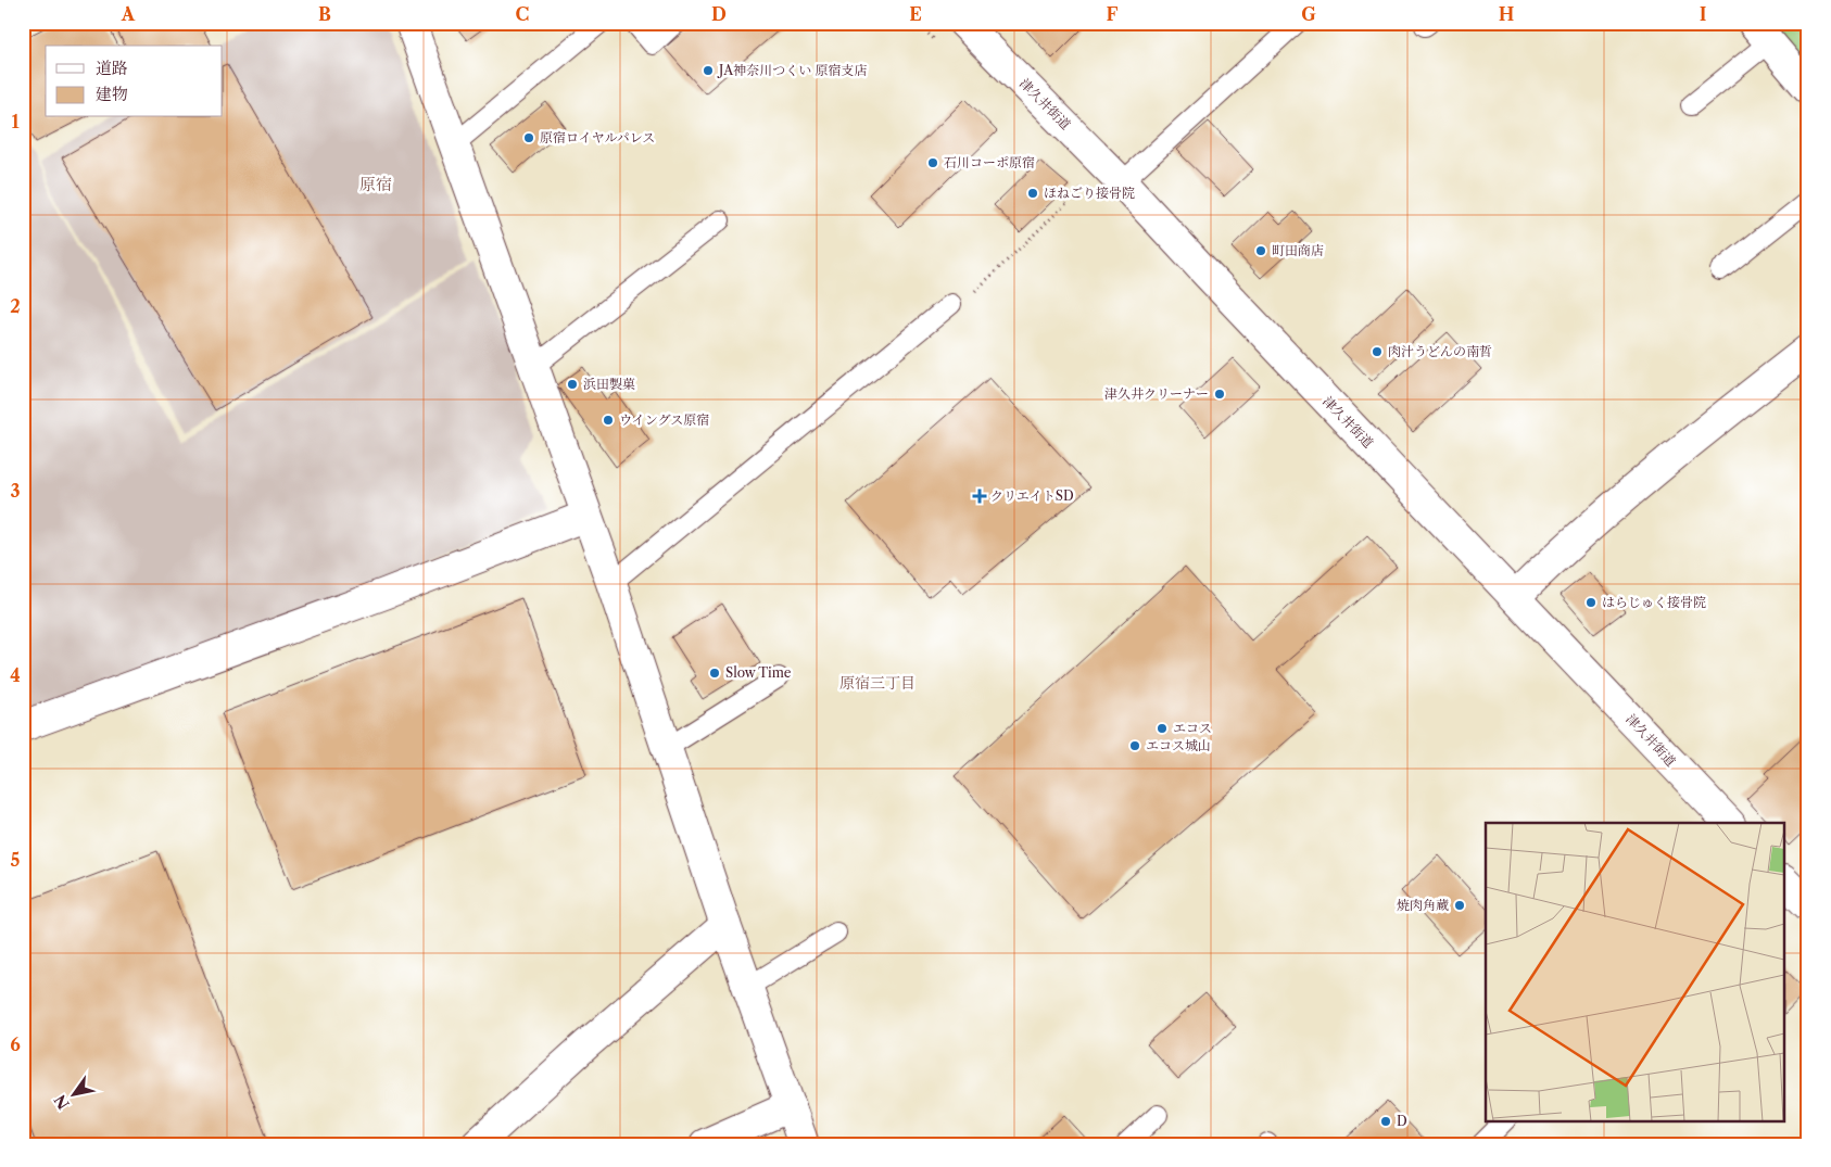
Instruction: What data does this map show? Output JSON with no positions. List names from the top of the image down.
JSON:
{
  "streets": {
    "main road": ["津久井街道"]
  },
  "districts": ["原宿", "原宿三丁目"],
  "places": {
    "other": [
      "JA神奈川つくい 原宿支店",
      "原宿ロイヤルパレス",
      "石川コーポ原宿",
      "ほねごり接骨院",
      "町田商店",
      "肉汁うどんの南哲",
      "浜田製菓",
      "津久井クリーナー",
      "ウイングス原宿",
      "はらじゅく接骨院",
      "Slow Time",
      "エコス",
      "エコス城山",
      "焼肉角蔵",
      "D"
    ],
    "health": ["クリエイトSD"]
  },
  "legend": ["道路", "建物"],
  "north": "bottom left",
  "grid": {
    "columns": [
      "A",
      "B",
      "C",
      "D",
      "E",
      "F",
      "G",
      "H",
      "I"
    ],
    "rows": [
      "1",
      "2",
      "3",
      "4",
      "5",
      "6"
    ]
  }
}
